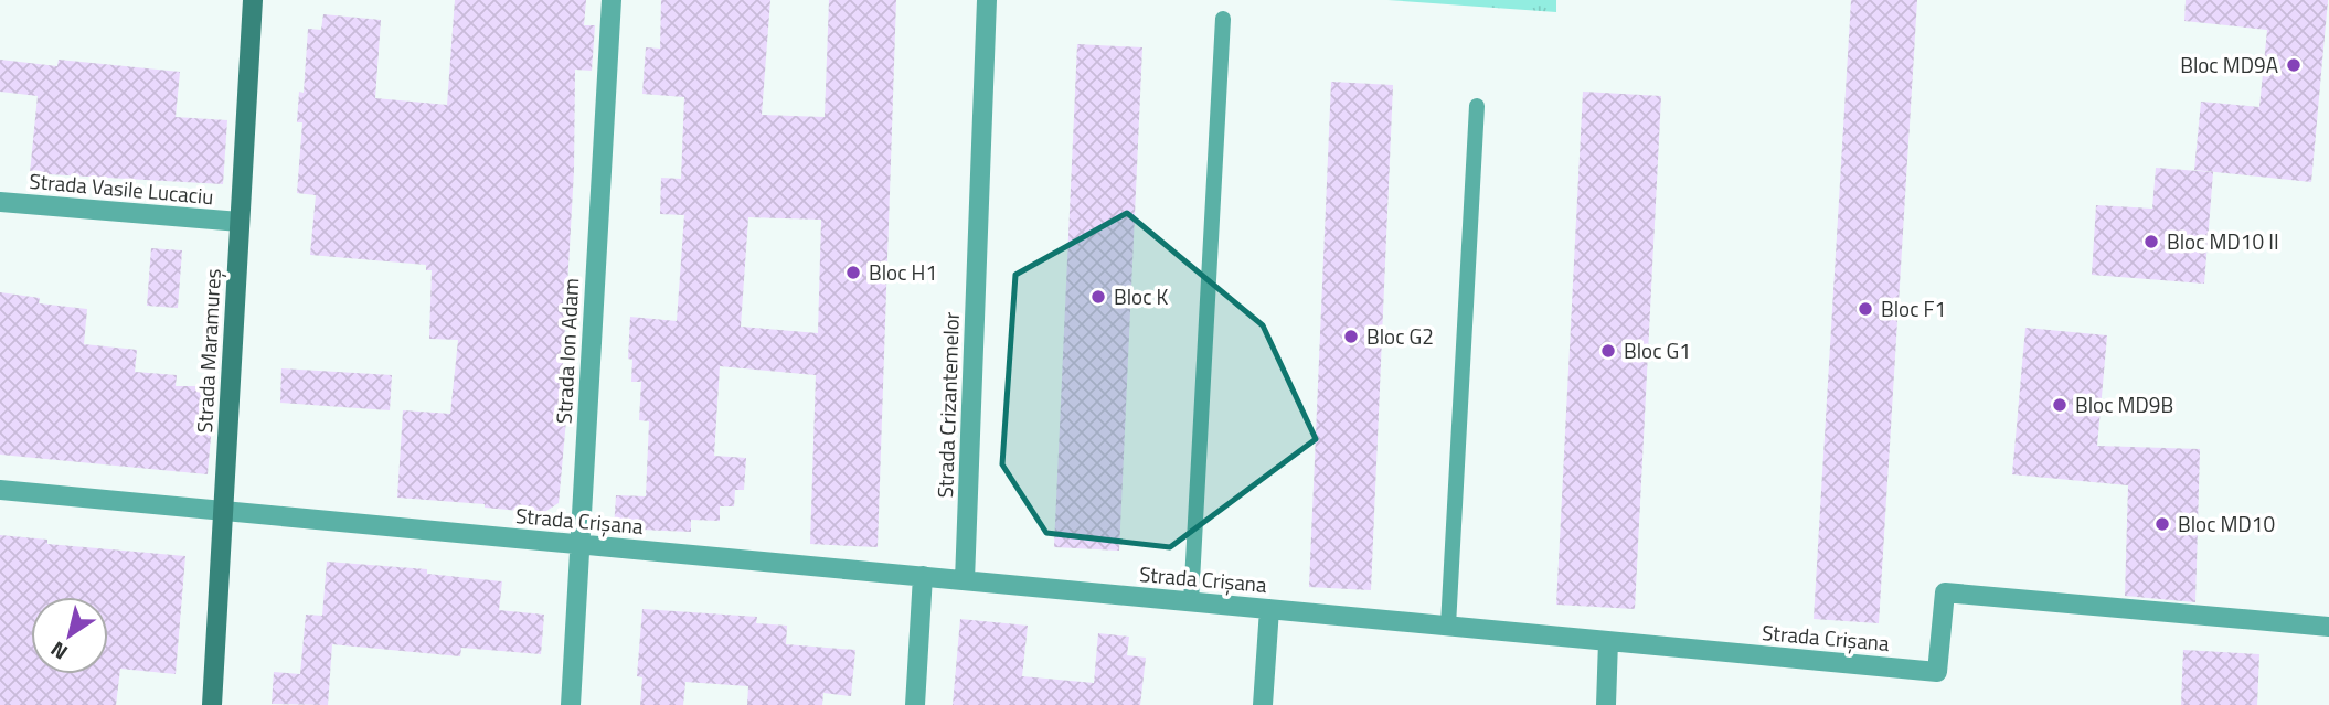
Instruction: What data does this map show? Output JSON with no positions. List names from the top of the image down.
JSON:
{
  "streets": {
    "street": [
      "Strada Vasile Lucaciu",
      "Strada Maramureș",
      "Strada Ion Adam",
      "Strada Crizantemelor",
      "Strada Crișana"
    ]
  },
  "crossings": [
    ["Strada Vasile Lucaciu", "Strada Maramureș"],
    ["Strada Maramureș", "Strada Crișana"],
    ["Strada Ion Adam", "Strada Crișana"],
    ["Strada Crizantemelor", "Strada Crișana"]
  ],
  "places": [
    "Bloc MD9A",
    "Bloc MD10 II",
    "Bloc H1",
    "Bloc K",
    "Bloc F1",
    "Bloc G2",
    "Bloc G1",
    "Bloc MD9B",
    "Bloc MD10"
  ],
  "north": "bottom left"
}
